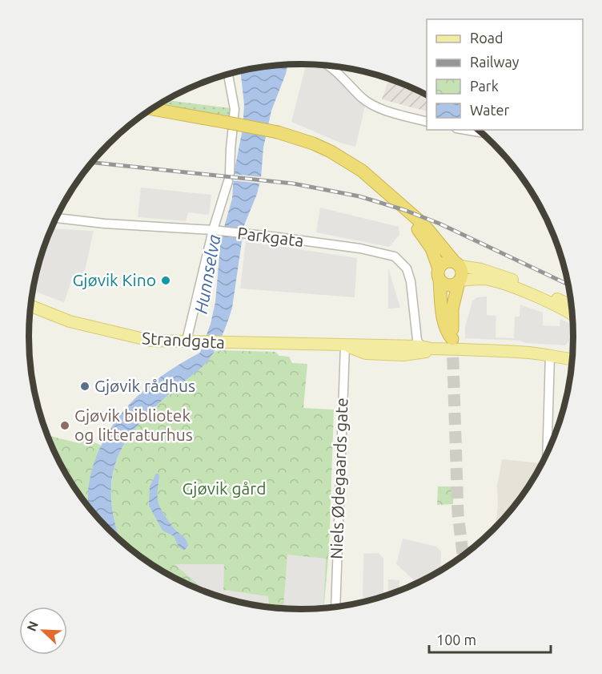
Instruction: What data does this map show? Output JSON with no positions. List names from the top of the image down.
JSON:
{
  "streets": {
    "main road": ["Strandgata"],
    "street": ["Parkgata", "Niels Ødegaards gate"]
  },
  "crossings": [
    ["Parkgata", "Strandgata"],
    ["Strandgata", "Niels Ødegaards gate"]
  ],
  "water": ["Hunnselva"],
  "parks": ["Gjøvik gård"],
  "places": ["Gjøvik Kino", "Gjøvik rådhus", "Gjøvik bibliotek og litteraturhus"],
  "legend": [
    "Road",
    "Railway",
    "Park",
    "Water"
  ],
  "scale_bar": "100 m",
  "north": "top left"
}
